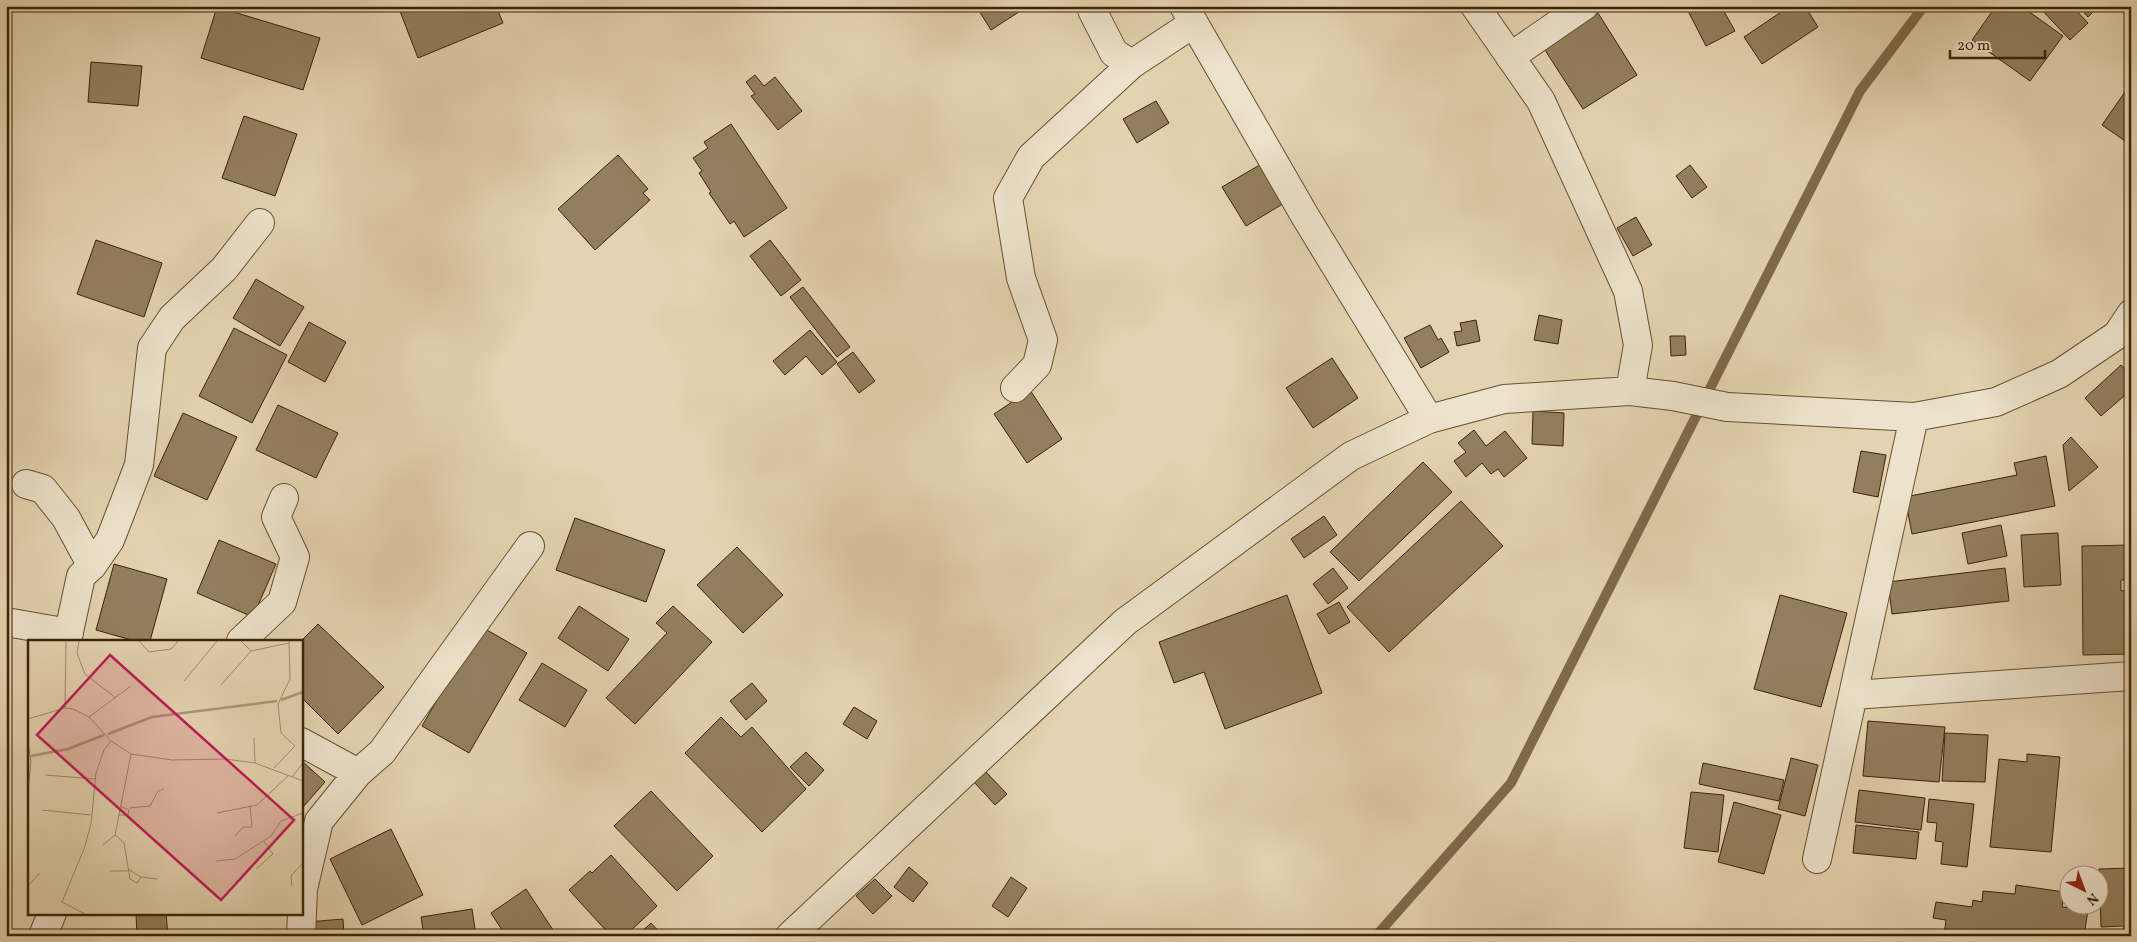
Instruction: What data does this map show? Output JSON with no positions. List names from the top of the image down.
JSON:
{
  "scale_bar": "20 m",
  "north": "bottom right"
}
